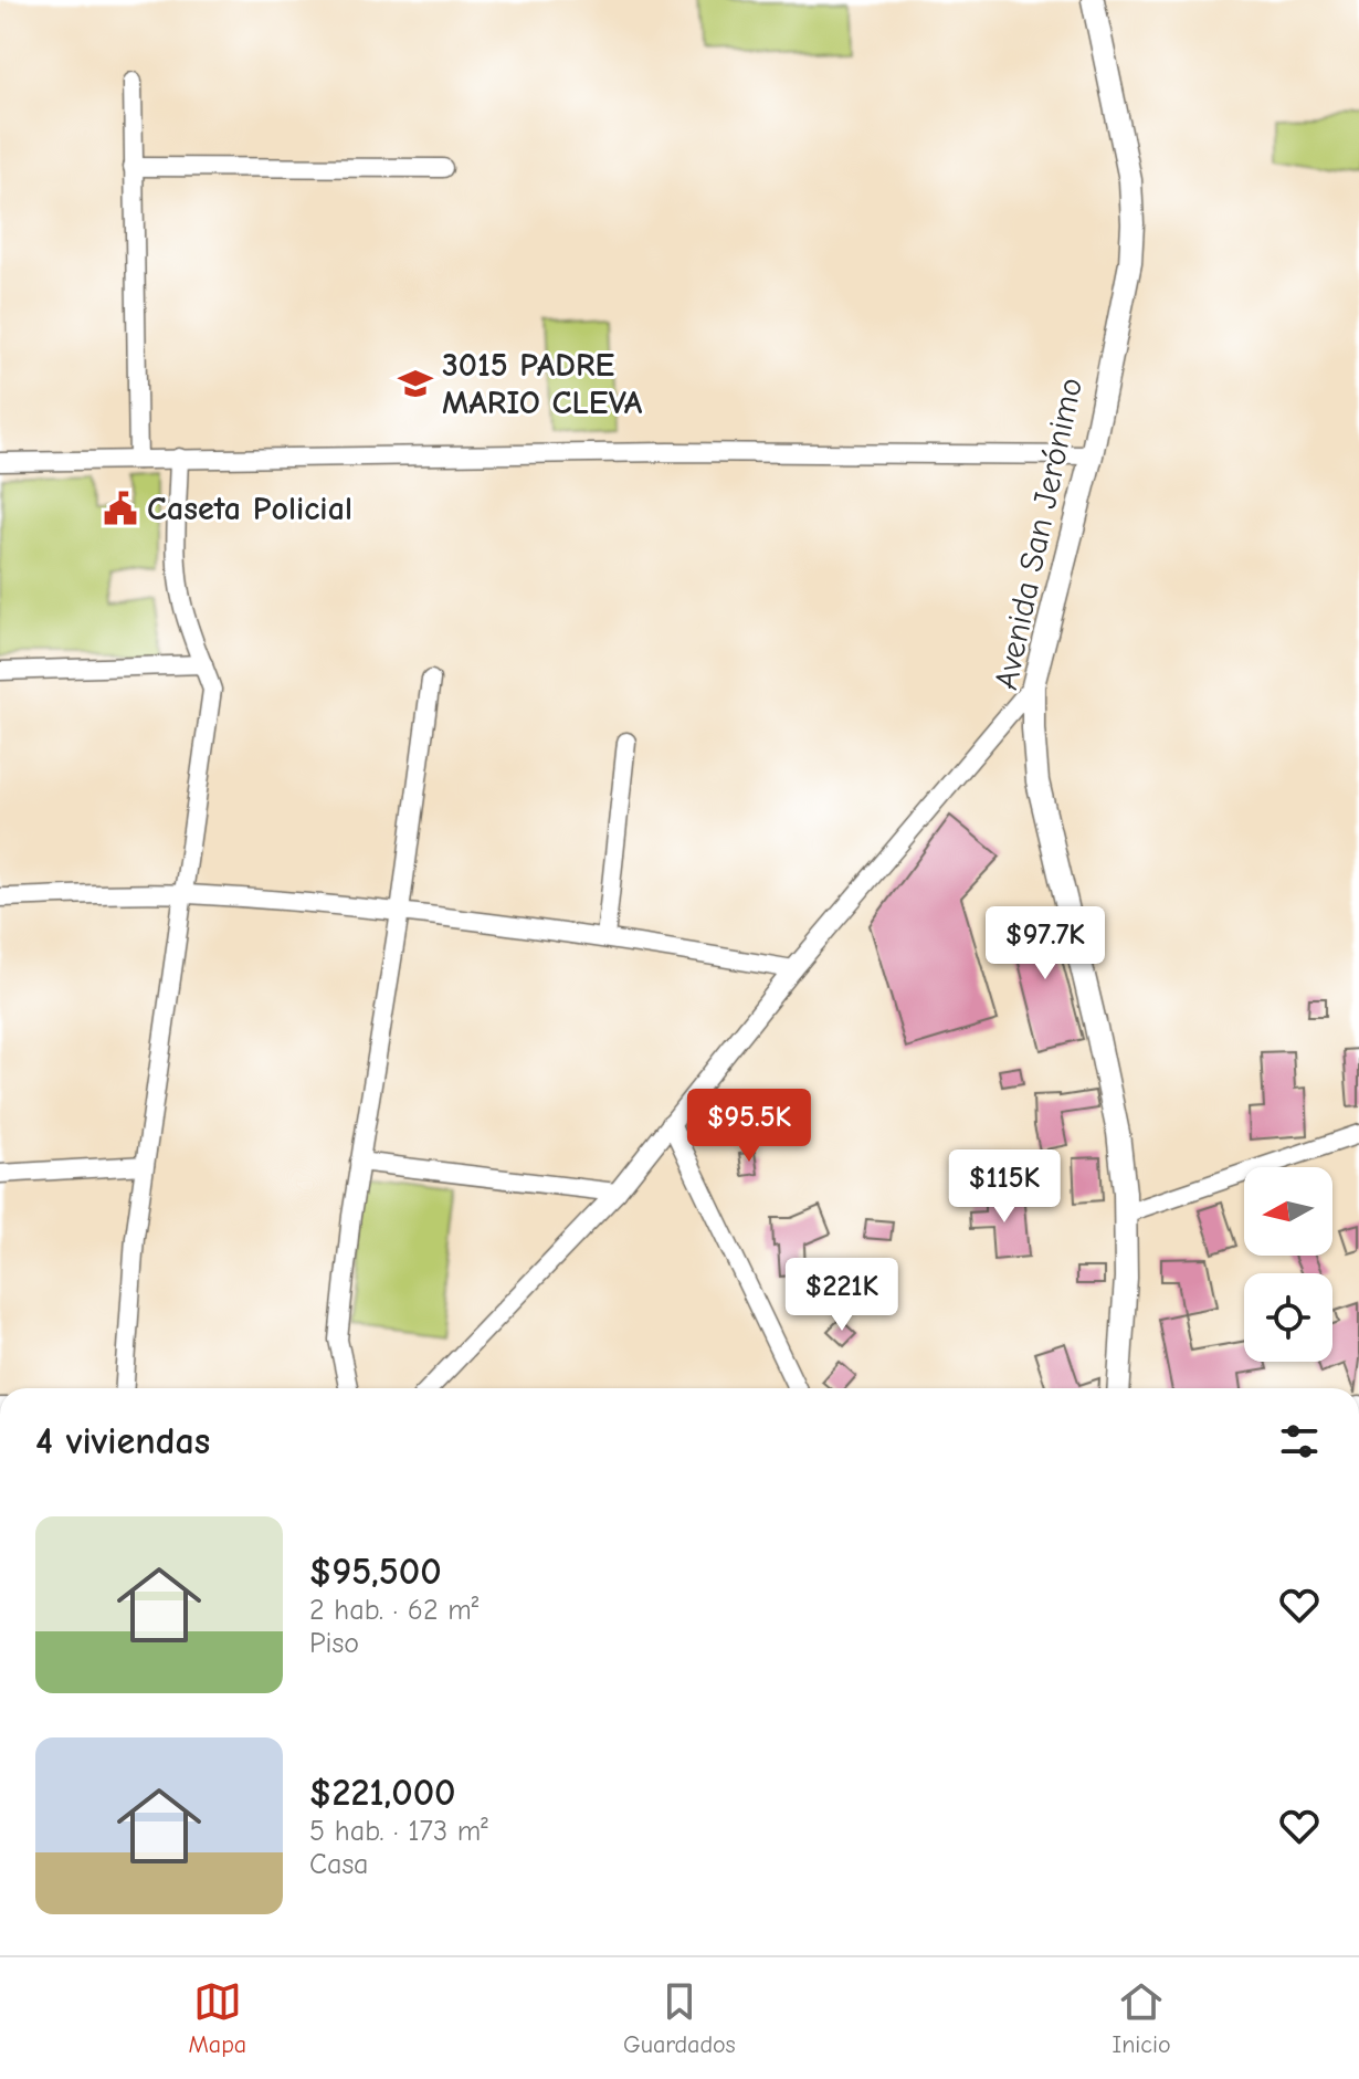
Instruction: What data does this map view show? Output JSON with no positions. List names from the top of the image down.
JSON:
{
  "streets": {
    "street": ["Avenida San Jerónimo"]
  },
  "places": {
    "school or university": ["3015 PADRE MARIO CLEVA"],
    "public building": ["Caseta Policial"]
  },
  "north": "left",
  "page": {
    "price": [
      "$97.7K",
      "$95.5K",
      "$115K",
      "$221K"
    ],
    "heading": "4 viviendas",
    "list": [
      {
        "name": "$95,500",
        "note": "2 hab. · 62 m² · Piso"
      },
      {
        "name": "$221,000",
        "note": "5 hab. · 173 m² · Casa"
      }
    ],
    "tabs": ["Mapa", "Guardados", "Inicio"]
  }
}
